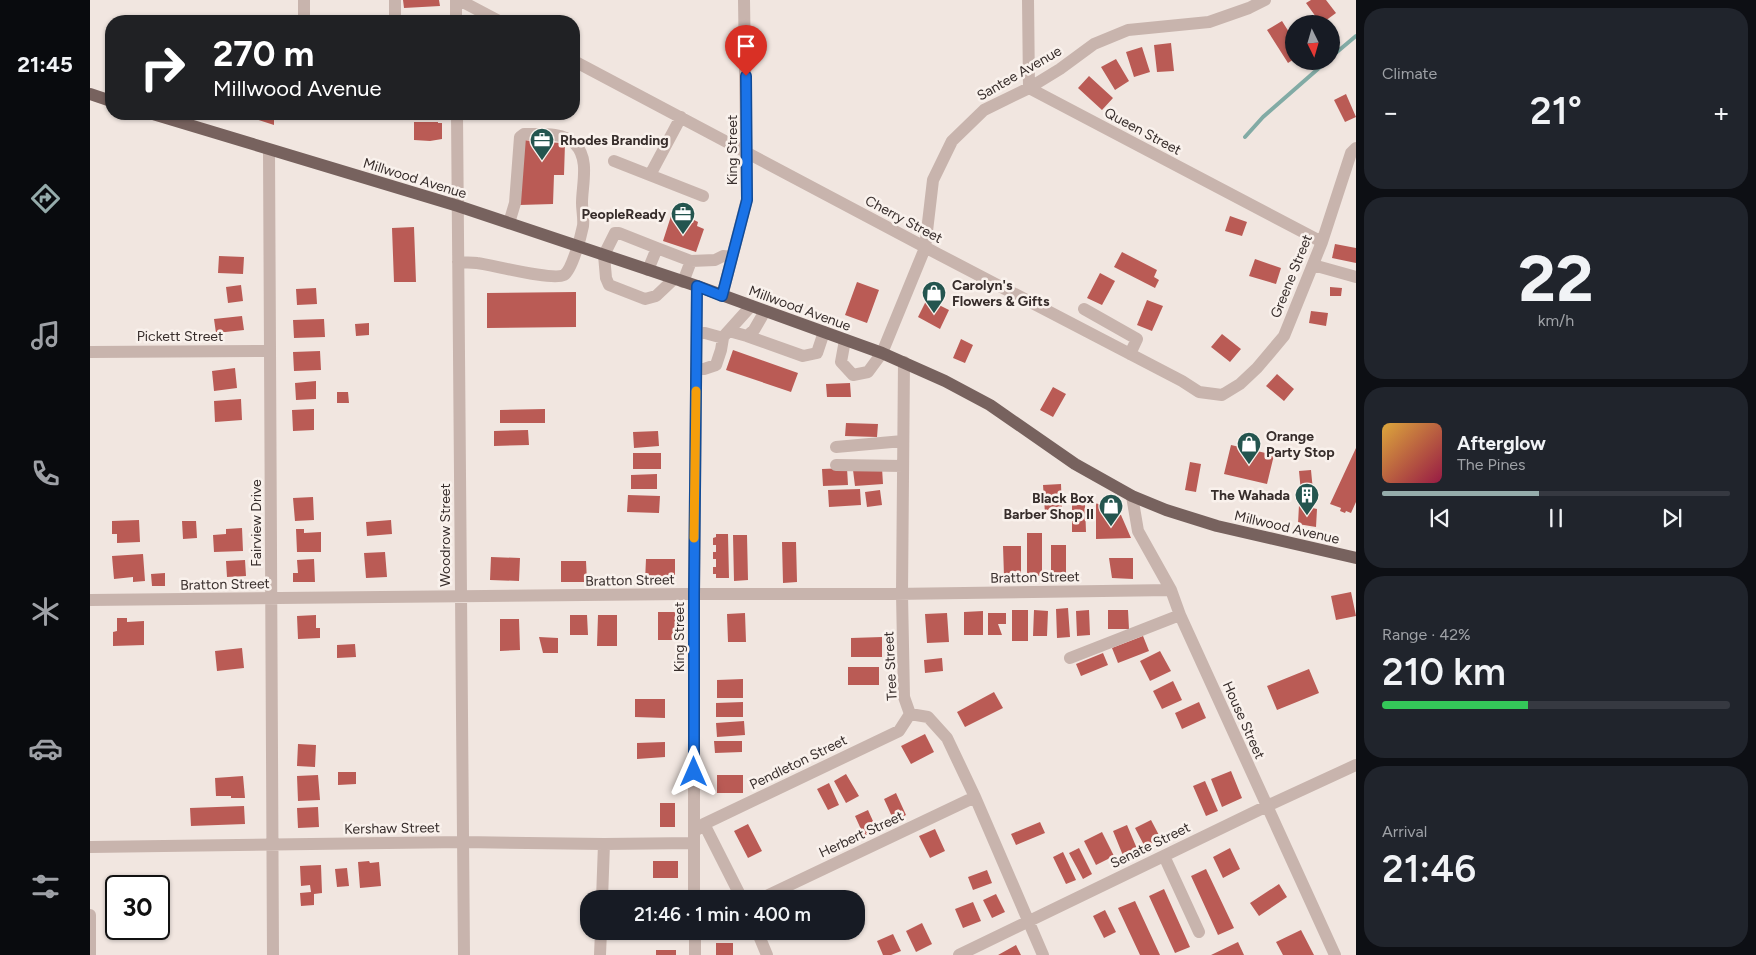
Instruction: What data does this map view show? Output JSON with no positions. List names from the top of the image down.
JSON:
{
  "streets": {
    "main road": ["Millwood Avenue"],
    "street": [
      "Santee Avenue",
      "Queen Street",
      "King Street",
      "Cherry Street",
      "Greene Street",
      "Pickett Street",
      "Fairview Drive",
      "Woodrow Street",
      "Bratton Street",
      "Tree Street",
      "House Street",
      "Pendleton Street",
      "Kershaw Street",
      "Herbert Street",
      "Senate Street"
    ]
  },
  "crossings": [
    ["Santee Avenue", "Queen Street"],
    ["Santee Avenue", "Millwood Avenue"],
    ["Santee Avenue", "Cherry Street"],
    ["Queen Street", "Greene Street"],
    ["King Street", "Millwood Avenue"],
    ["King Street", "Cherry Street"],
    ["King Street", "Bratton Street"],
    ["King Street", "Pendleton Street"],
    ["King Street", "Kershaw Street"],
    ["Millwood Avenue", "Fairview Drive"],
    ["Millwood Avenue", "Woodrow Street"],
    ["Millwood Avenue", "Tree Street"],
    ["Millwood Avenue", "House Street"],
    ["Cherry Street", "Greene Street"],
    ["Pickett Street", "Fairview Drive"],
    ["Fairview Drive", "Bratton Street"],
    ["Fairview Drive", "Kershaw Street"],
    ["Woodrow Street", "Bratton Street"],
    ["Woodrow Street", "Kershaw Street"],
    ["Bratton Street", "Tree Street"],
    ["Bratton Street", "House Street"],
    ["Tree Street", "Pendleton Street"],
    ["Tree Street", "Herbert Street"],
    ["Tree Street", "Senate Street"],
    ["House Street", "Senate Street"],
    ["Pendleton Street", "Kershaw Street"]
  ],
  "places": {
    "office": ["Rhodes Branding", "PeopleReady"],
    "shop": ["Carolyn's Flowers & Gifts", "Orange Party Stop", "Black Box Barber Shop II"],
    "building": ["The Wahada"]
  },
  "north": "bottom",
  "page": {
    "tabs": "21:45",
    "tile": [
      "Climate",
      ["22", "km/h"],
      ["Range · 42%", "210 km"],
      ["Arrival", "21:46"]
    ],
    "turn": ["270 m", "Millwood Avenue"],
    "heat": ["−", "21°", "+"],
    "song": ["Afterglow", "The Pines"],
    "limit": "30",
    "trip": "21:46 · 1 min · 400 m"
  }
}
